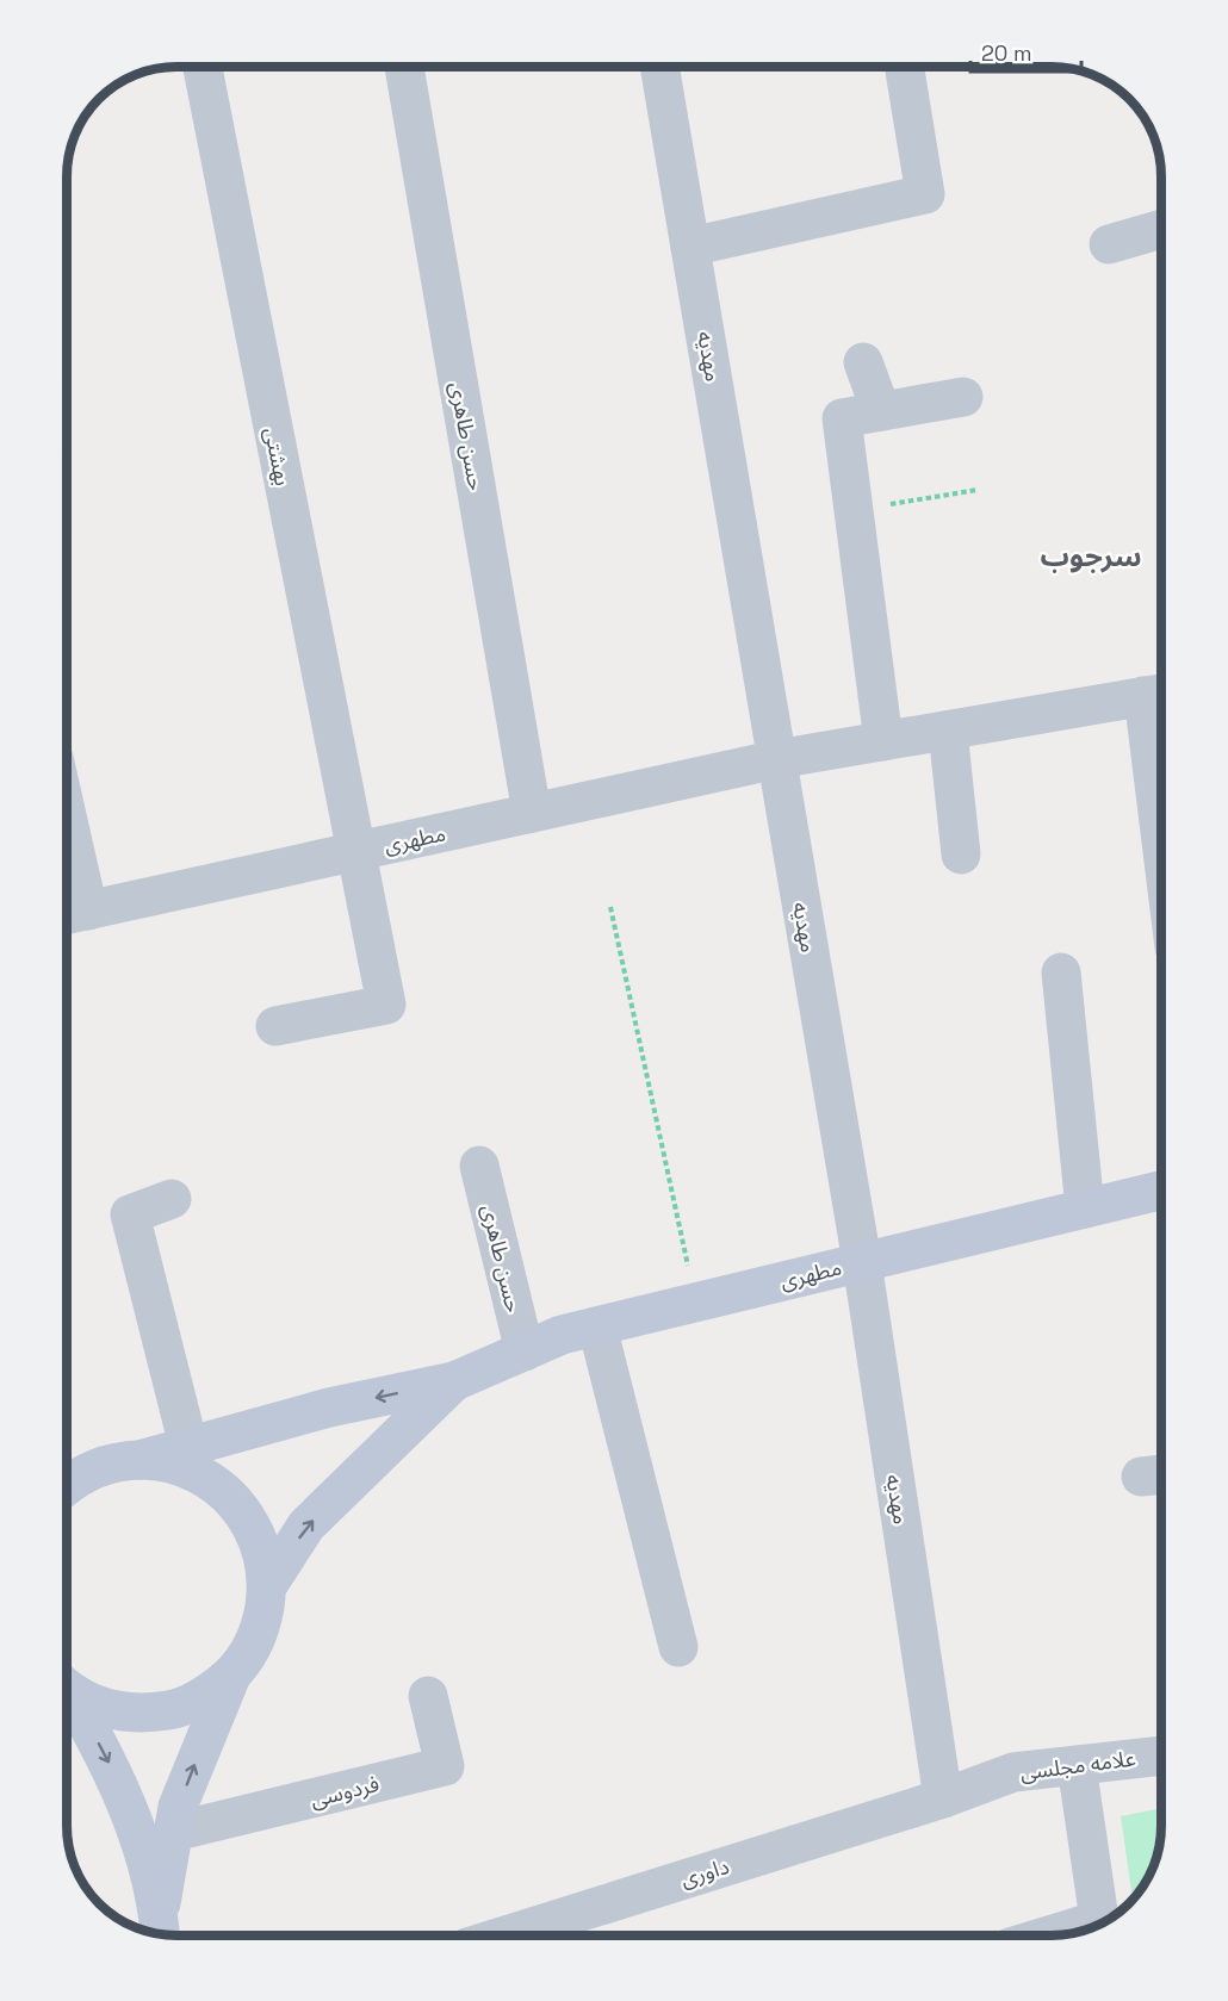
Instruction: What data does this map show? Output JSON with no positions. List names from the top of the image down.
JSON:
{
  "streets": {
    "street": [
      "مهدیه",
      "حسن طاهری",
      "بهشتی",
      "مطهری",
      "علامه مجلسی",
      "فردوسی",
      "داوری"
    ]
  },
  "crossings": [
    ["مهدیه", "مطهری"],
    ["مهدیه", "علامه مجلسی"],
    ["مهدیه", "داوری"],
    ["حسن طاهری", "مطهری"],
    ["بهشتی", "مطهری"],
    ["علامه مجلسی", "داوری"]
  ],
  "districts": ["سرجوب"],
  "scale_bar": "20 m"
}
